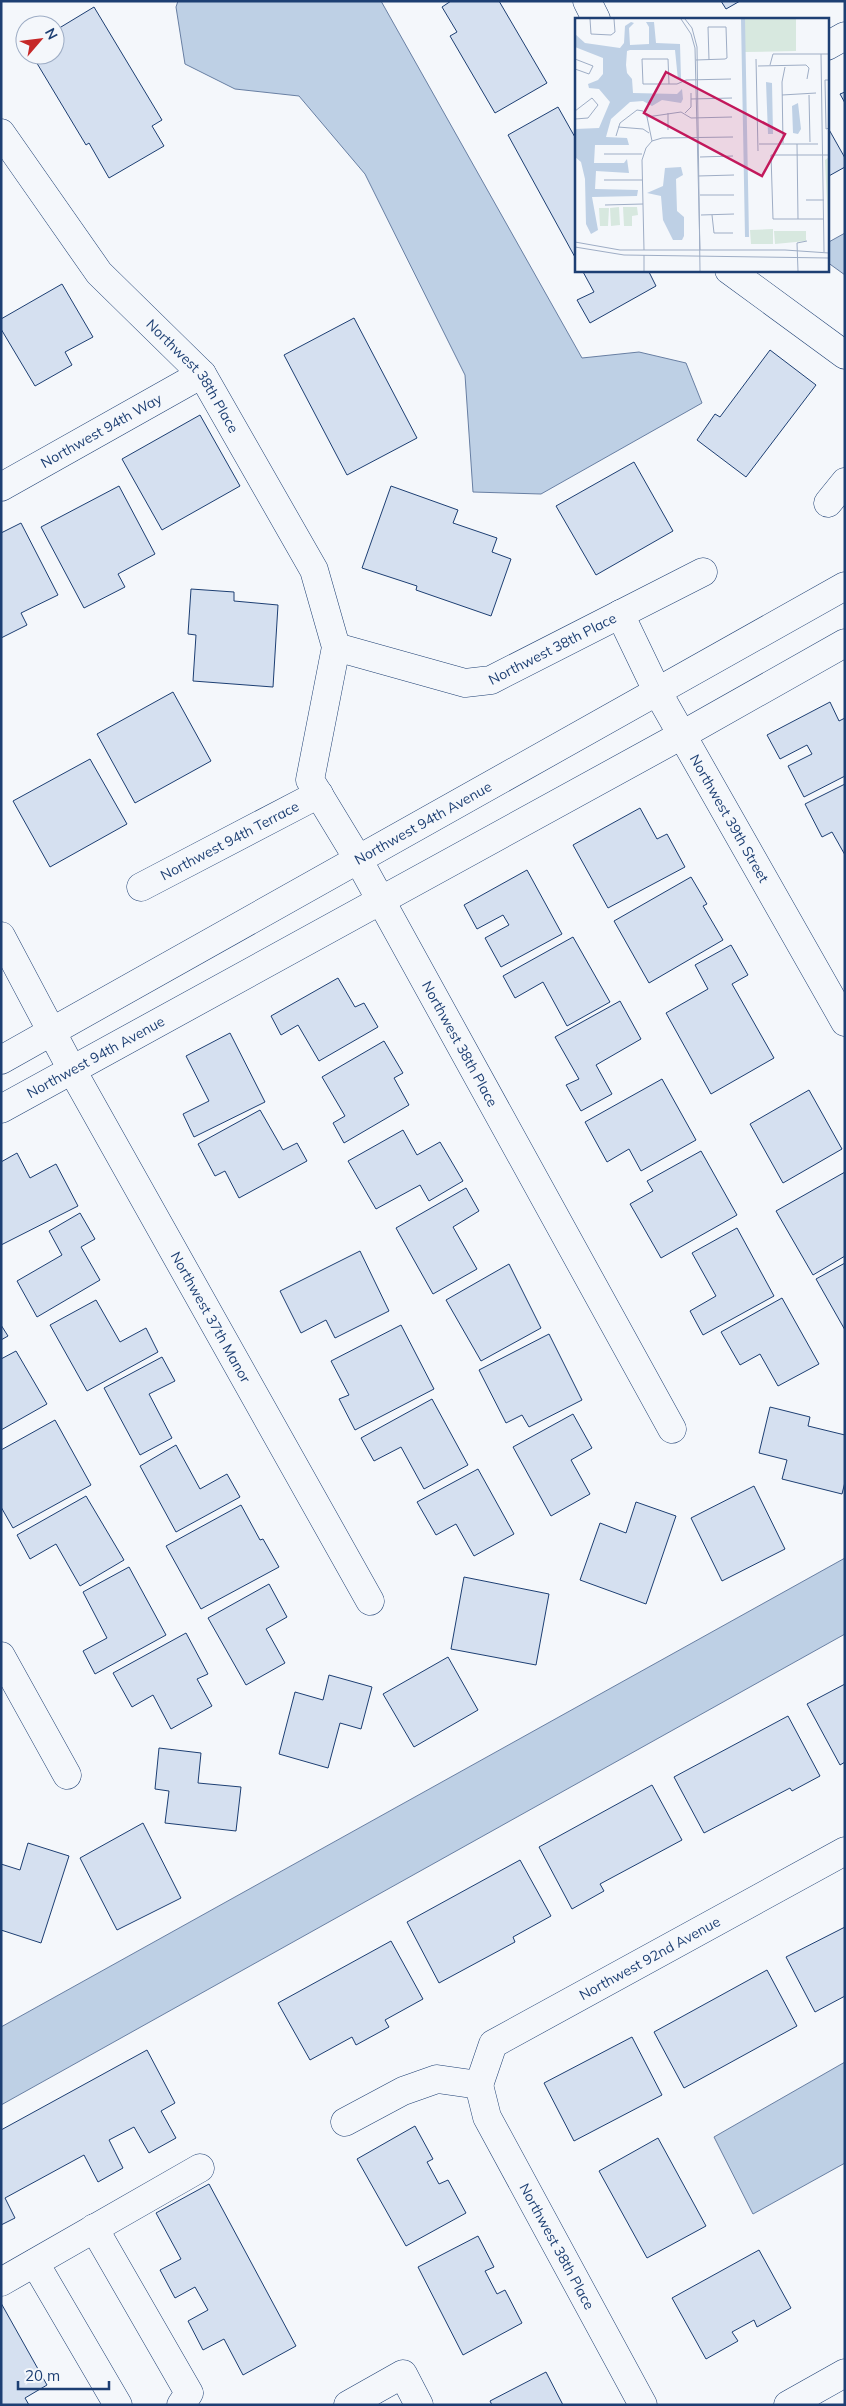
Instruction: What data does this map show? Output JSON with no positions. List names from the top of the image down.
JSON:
{
  "streets": {
    "street": [
      "Northwest 38th Place",
      "Northwest 94th Way",
      "Northwest 39th Street",
      "Northwest 94th Avenue",
      "Northwest 94th Terrace",
      "Northwest 37th Manor",
      "Northwest 92nd Avenue"
    ]
  },
  "crossings": [
    ["Northwest 38th Place", "Northwest 94th Way"],
    ["Northwest 38th Place", "Northwest 39th Street"],
    ["Northwest 38th Place", "Northwest 94th Avenue"],
    ["Northwest 38th Place", "Northwest 94th Terrace"],
    ["Northwest 38th Place", "Northwest 92nd Avenue"],
    ["Northwest 39th Street", "Northwest 94th Avenue"],
    ["Northwest 94th Avenue", "Northwest 37th Manor"]
  ],
  "scale_bar": "20 m",
  "north": "top right"
}
